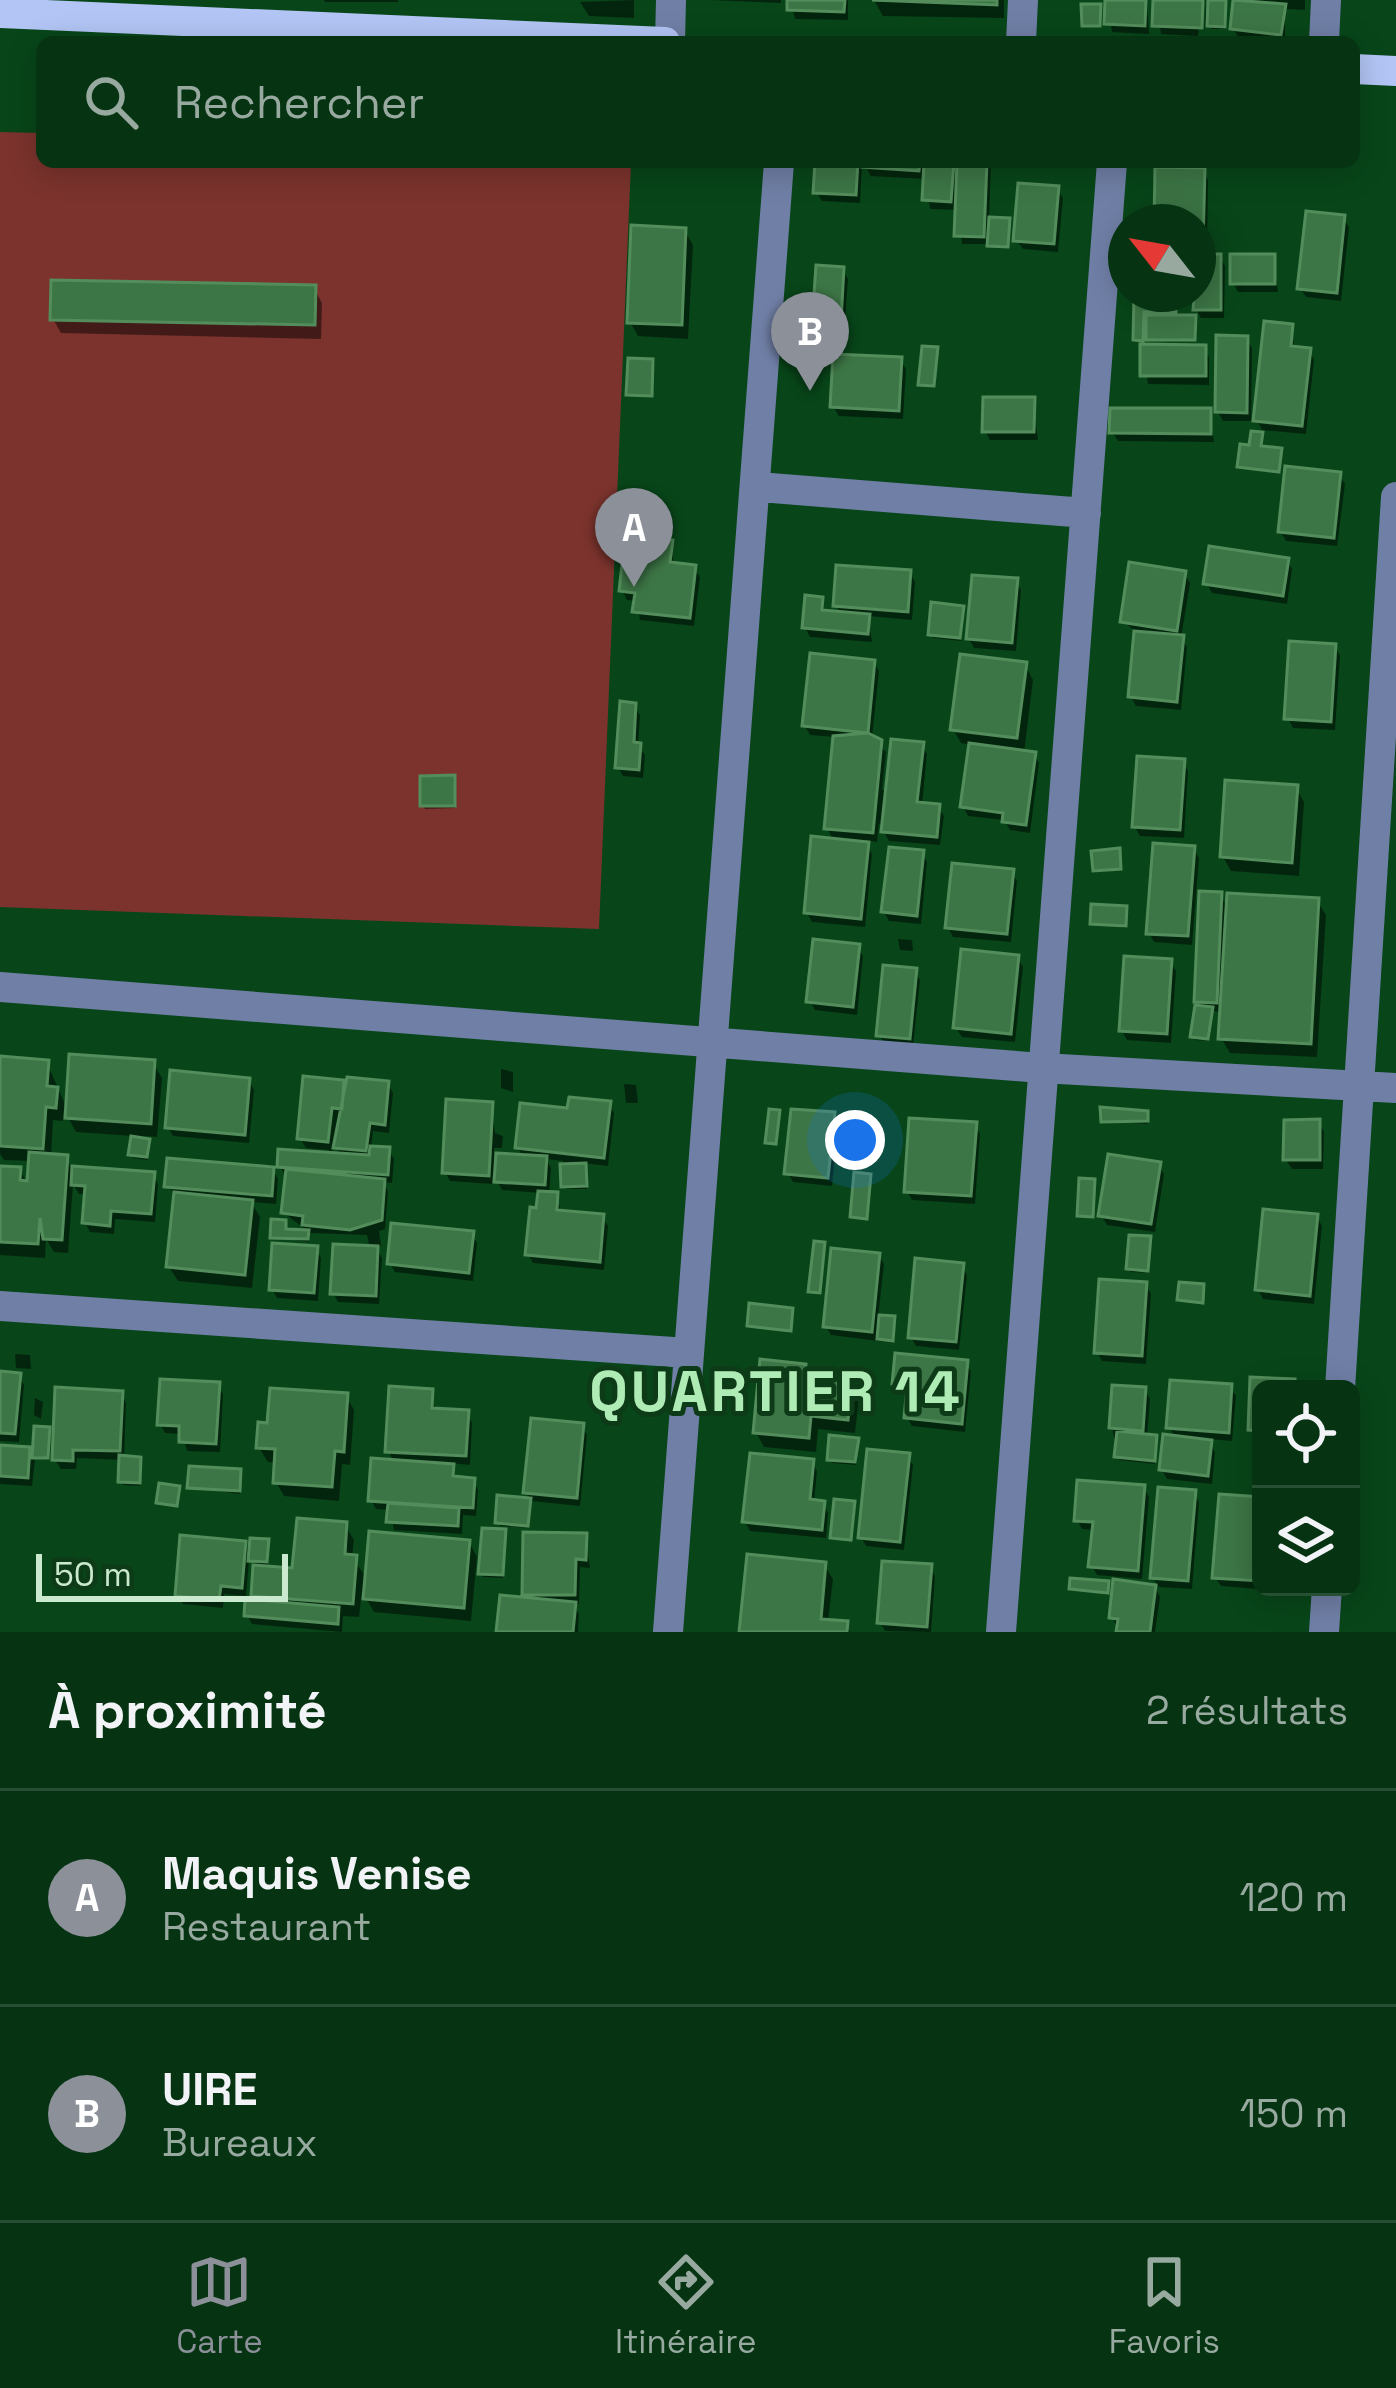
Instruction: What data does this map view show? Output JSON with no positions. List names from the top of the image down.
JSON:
{
  "districts": ["QUARTIER 14"],
  "scale_bar": "50 m",
  "north": "top left",
  "page": {
    "search": "Rechercher",
    "pins": ["B", "A"],
    "scale": "50 m",
    "heading": ["À proximité", "2 résultats"],
    "list": [
      {
        "mark": "A",
        "name": "Maquis Venise",
        "note": "Restaurant",
        "value": "120 m"
      },
      {
        "mark": "B",
        "name": "UIRE",
        "note": "Bureaux",
        "value": "150 m"
      }
    ],
    "nav": ["Carte", "Itinéraire", "Favoris"]
  }
}
